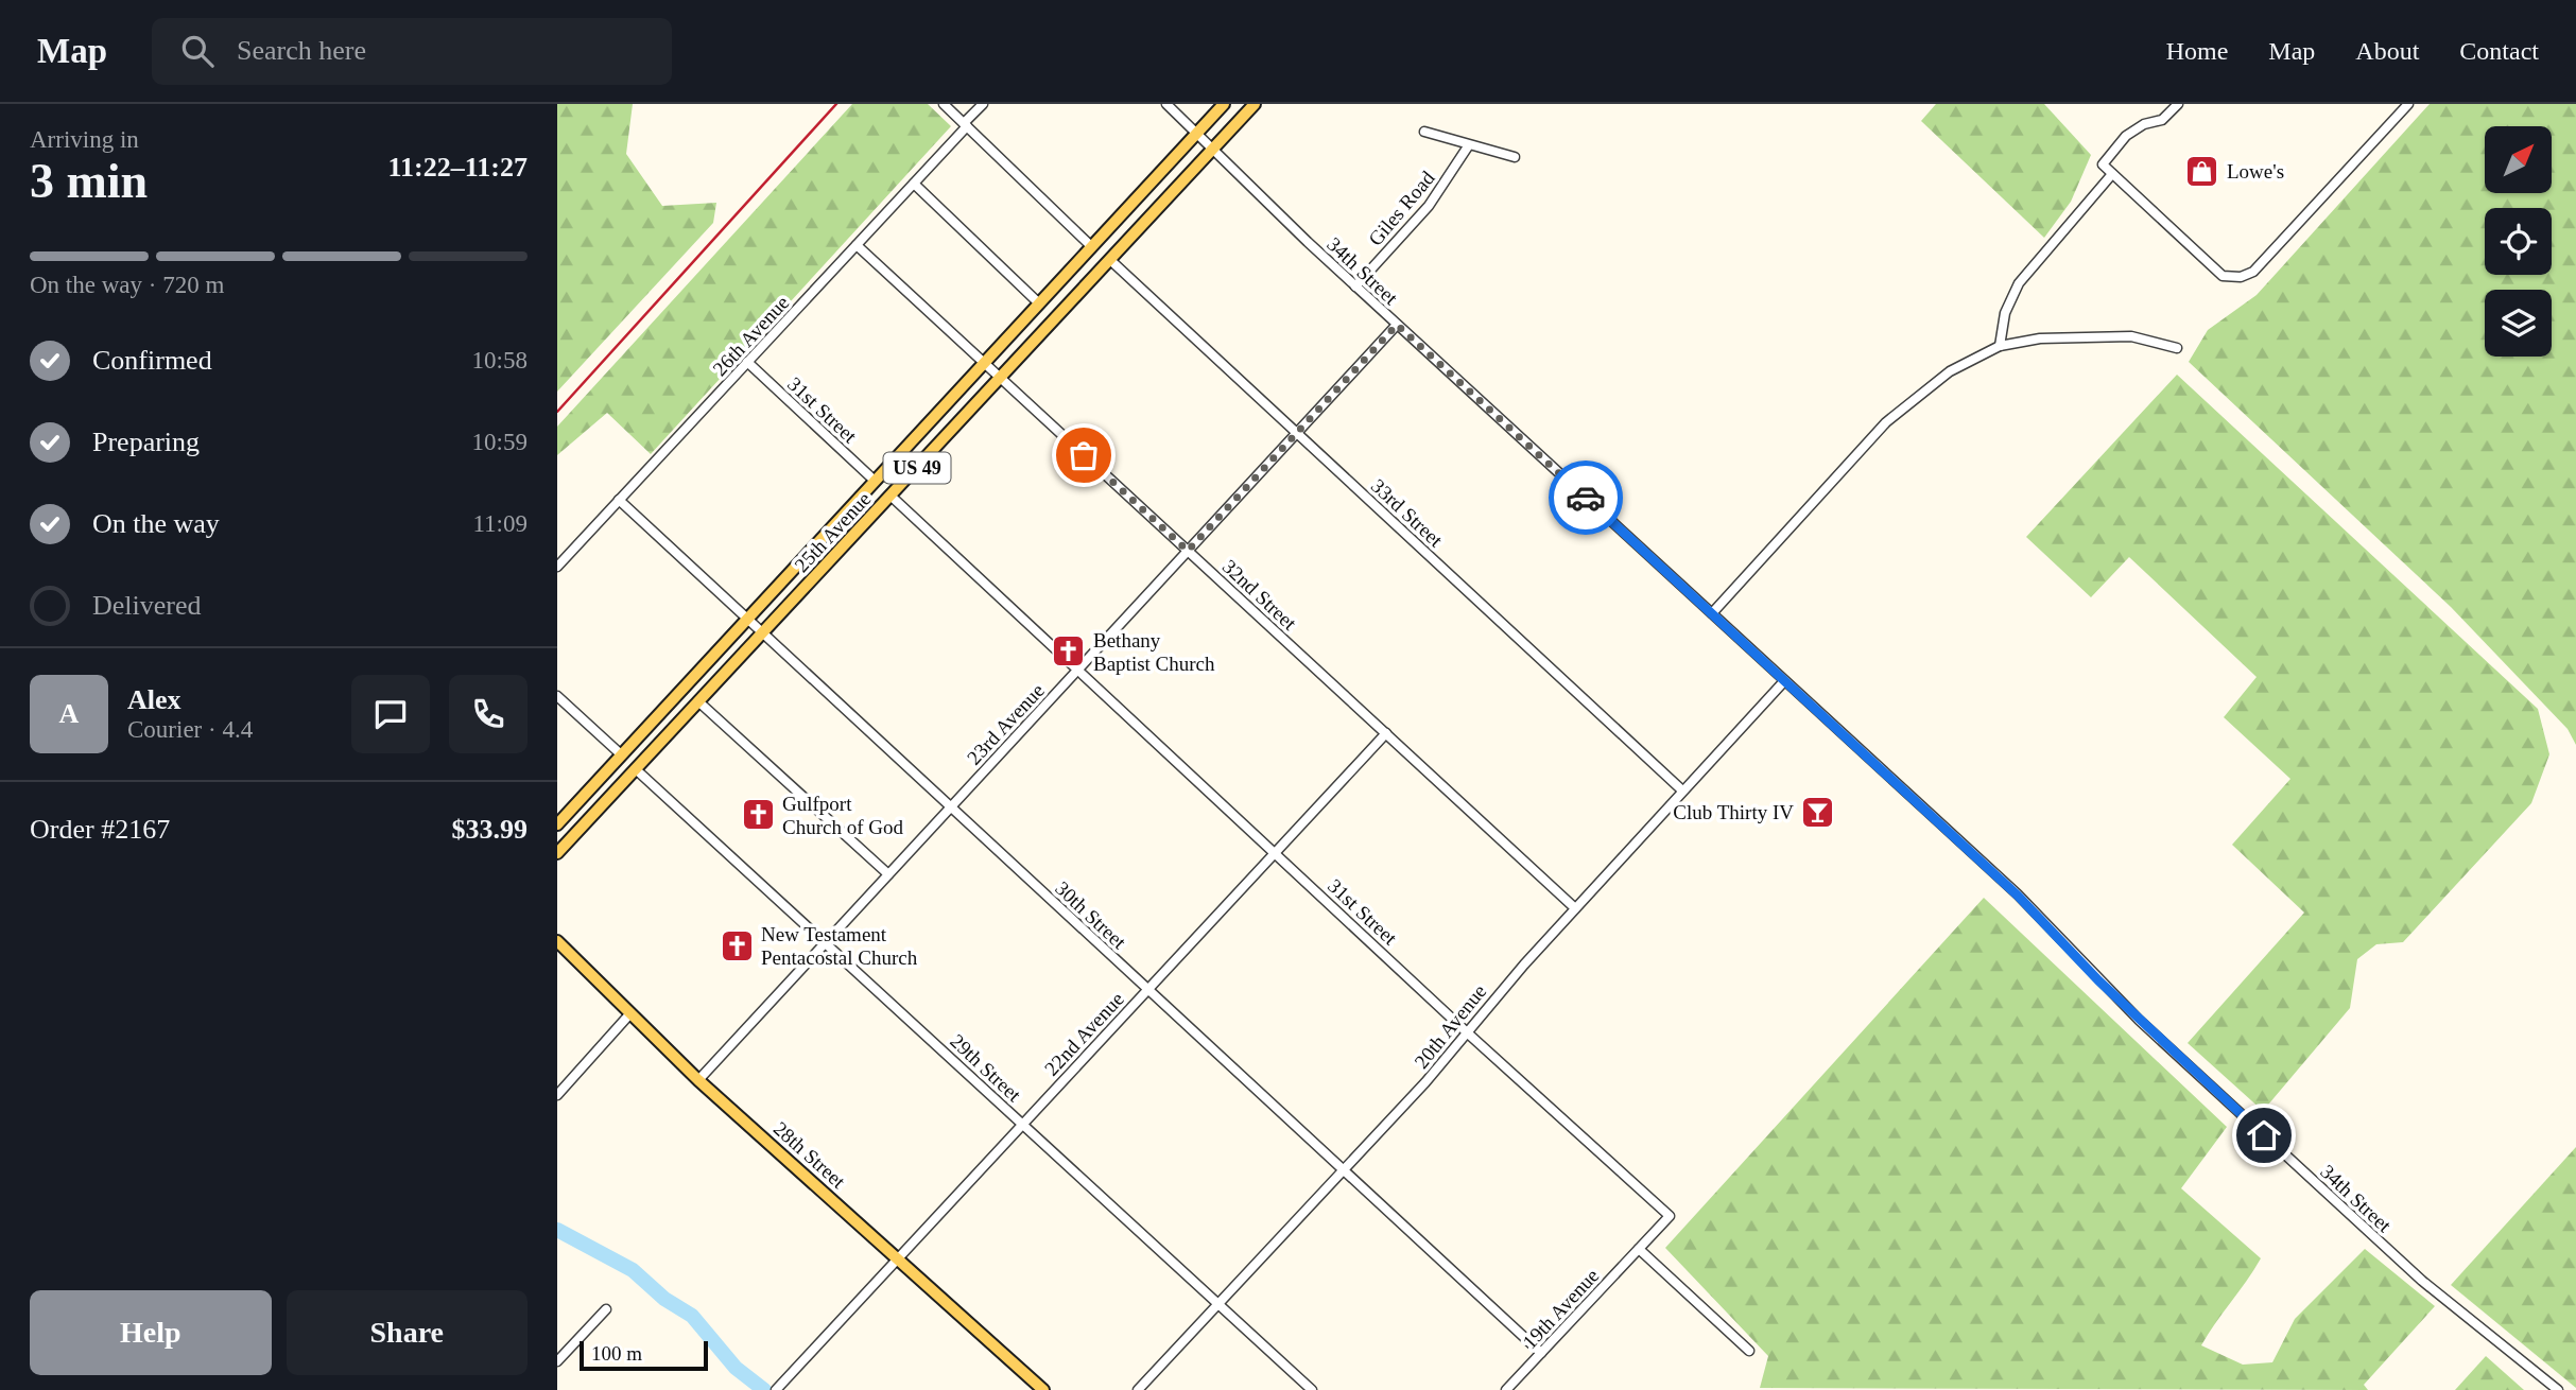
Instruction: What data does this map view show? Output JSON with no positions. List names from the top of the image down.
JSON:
{
  "streets": {
    "main road": ["US 49", "25th Avenue", "28th Street"],
    "street": [
      "Giles Road",
      "34th Street",
      "26th Avenue",
      "31st Street",
      "33rd Street",
      "32nd Street",
      "23rd Avenue",
      "30th Street",
      "20th Avenue",
      "22nd Avenue",
      "29th Street",
      "19th Avenue"
    ]
  },
  "crossings": [
    ["Giles Road", "34th Street"],
    ["34th Street", "25th Avenue"],
    ["34th Street", "23rd Avenue"],
    ["34th Street", "20th Avenue"],
    ["26th Avenue", "31st Street"],
    ["26th Avenue", "32nd Street"],
    ["26th Avenue", "30th Street"],
    ["31st Street", "25th Avenue"],
    ["31st Street", "23rd Avenue"],
    ["31st Street", "20th Avenue"],
    ["31st Street", "22nd Avenue"],
    ["31st Street", "19th Avenue"],
    ["33rd Street", "25th Avenue"],
    ["33rd Street", "23rd Avenue"],
    ["33rd Street", "20th Avenue"],
    ["25th Avenue", "32nd Street"],
    ["25th Avenue", "30th Street"],
    ["25th Avenue", "29th Street"],
    ["32nd Street", "23rd Avenue"],
    ["32nd Street", "20th Avenue"],
    ["32nd Street", "22nd Avenue"],
    ["23rd Avenue", "30th Street"],
    ["23rd Avenue", "29th Street"],
    ["23rd Avenue", "28th Street"],
    ["30th Street", "20th Avenue"],
    ["30th Street", "22nd Avenue"],
    ["30th Street", "19th Avenue"],
    ["20th Avenue", "29th Street"],
    ["22nd Avenue", "29th Street"],
    ["22nd Avenue", "28th Street"]
  ],
  "places": {
    "shop": ["Lowe's"],
    "church": ["Bethany Baptist Church", "Gulfport Church of God", "New Testament Pentacostal Church"],
    "bar": ["Club Thirty IV"]
  },
  "scale_bar": "100 m",
  "north": "top right",
  "page": {
    "header": "Map",
    "search": "Search here",
    "nav": [
      "Home",
      "Map",
      "About",
      "Contact"
    ],
    "heading": ["3 min", "Arriving in", "11:22–11:27"],
    "panel": [
      "Alex",
      "Courier · 4.4",
      "Order #2167",
      "$33.99"
    ],
    "bar": "On the way · 720 m",
    "list": [
      ["Confirmed", "10:58"],
      ["Preparing", "10:59"],
      ["On the way", "11:09"],
      "Delivered"
    ],
    "round": "A",
    "buttons": ["Help", "Share"],
    "scale": "100 m"
  }
}
